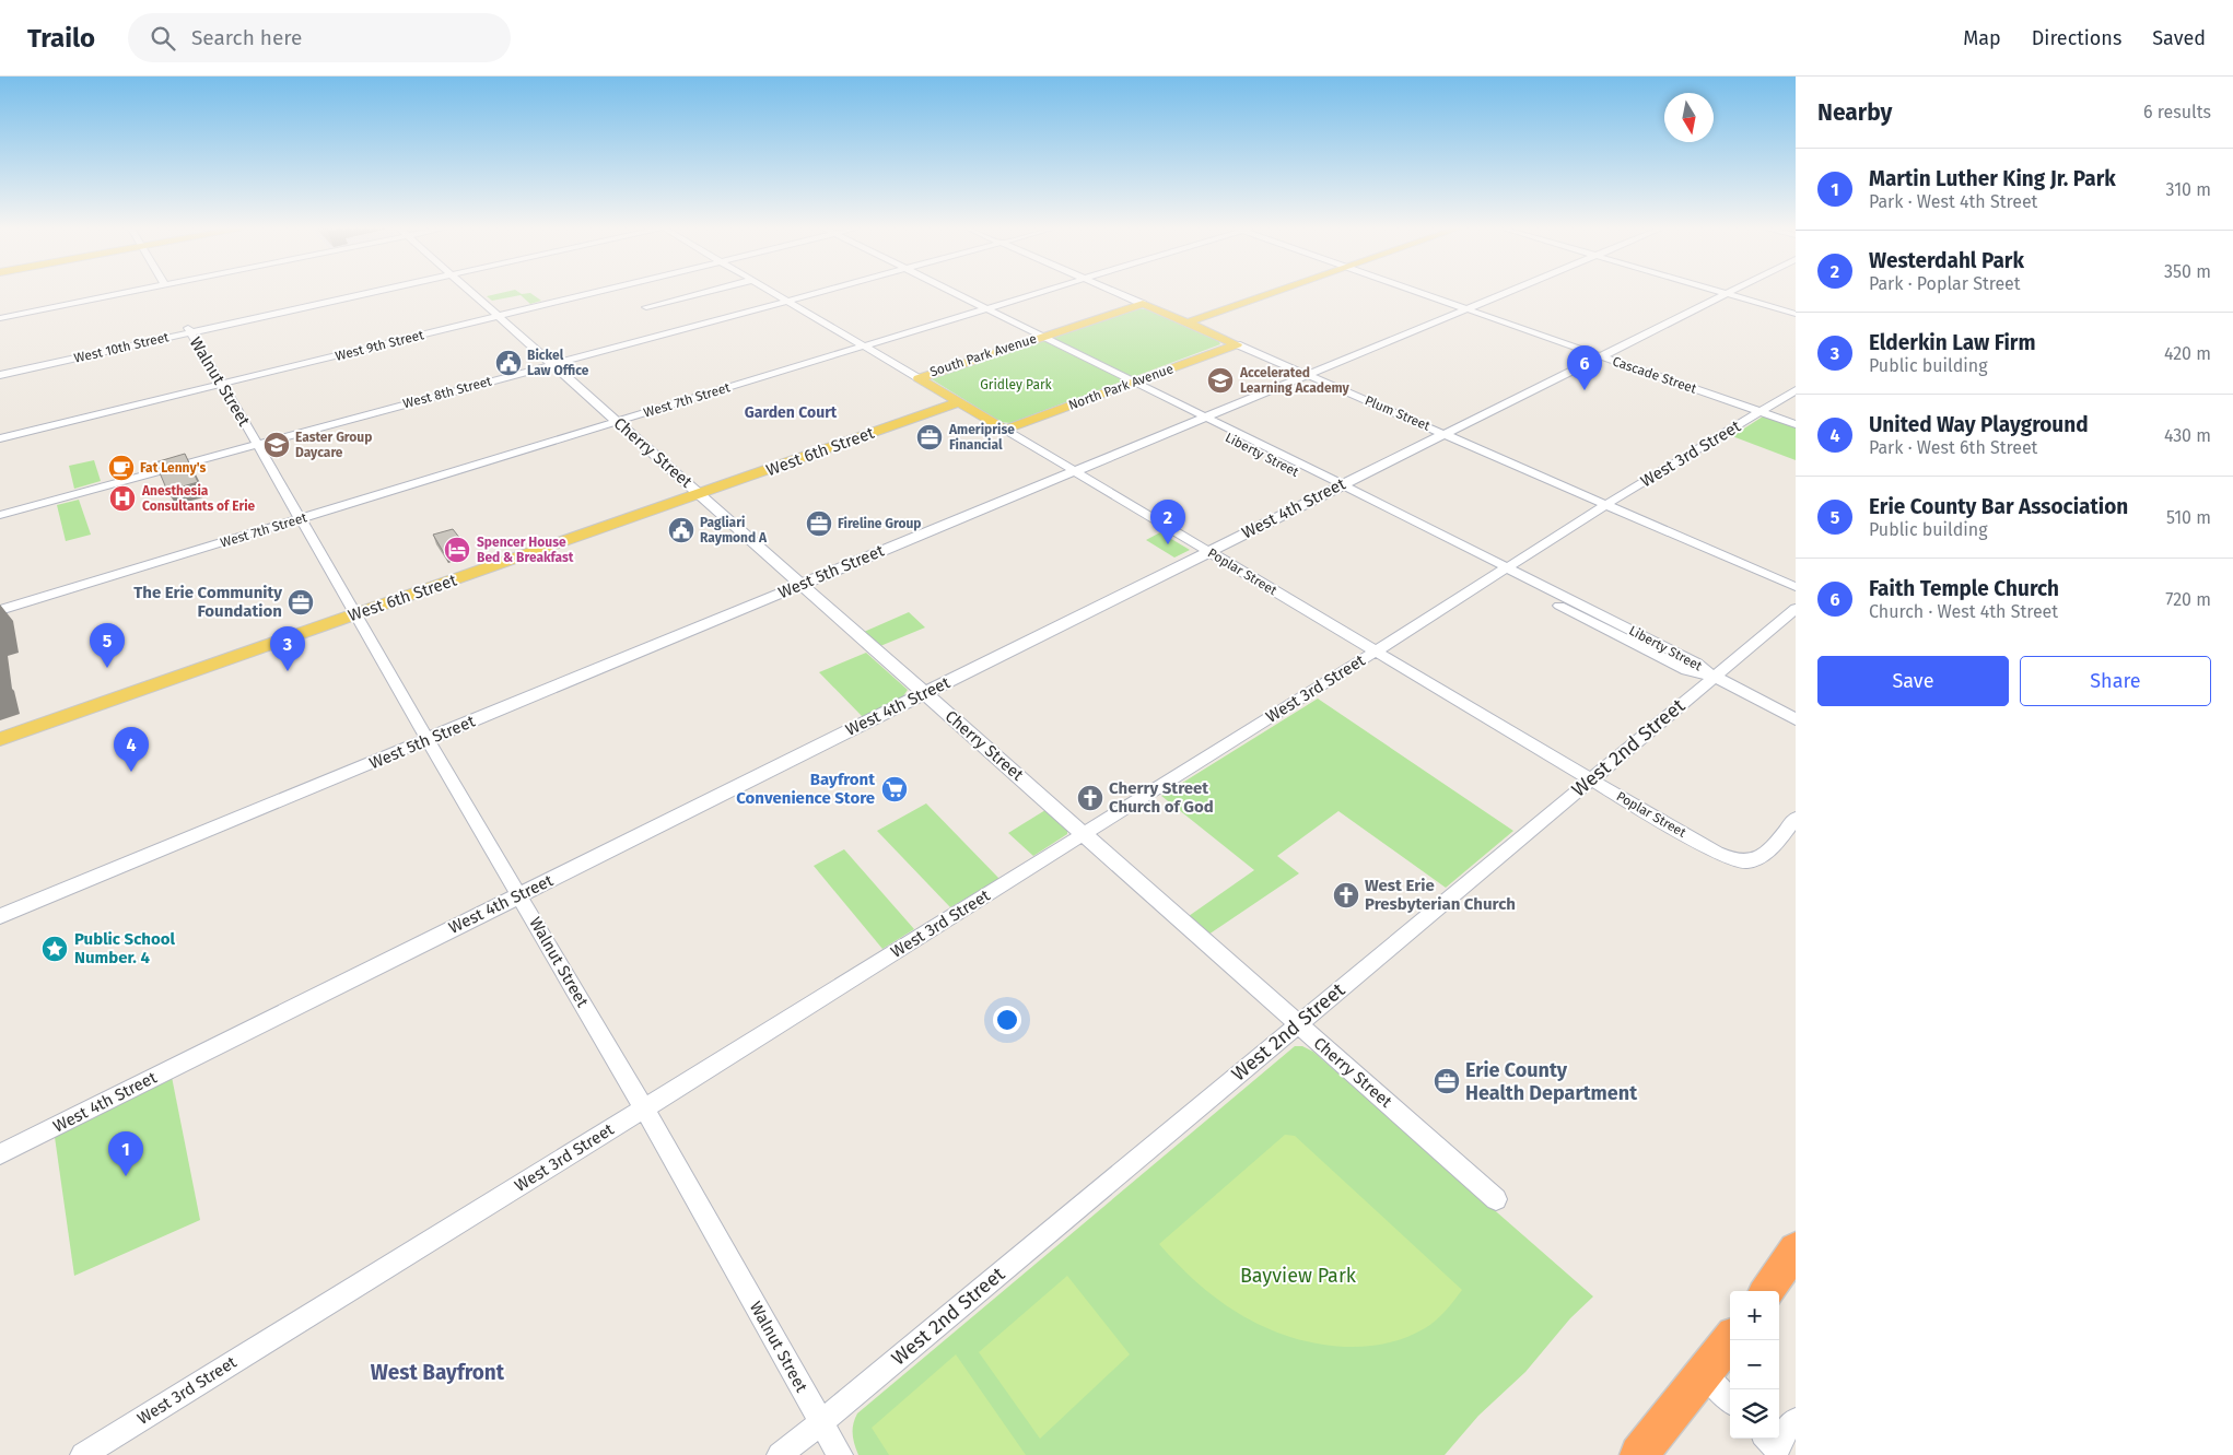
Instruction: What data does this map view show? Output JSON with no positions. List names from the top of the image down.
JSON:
{
  "streets": {
    "main road": [
      "South Park Avenue",
      "North Park Avenue",
      "Plum Street",
      "West 6th Street",
      "Poplar Street"
    ],
    "street": [
      "West 9th Street",
      "West 10th Street",
      "Cascade Street",
      "Walnut Street",
      "West 8th Street",
      "West 7th Street",
      "Cherry Street",
      "West 3rd Street",
      "Liberty Street",
      "West 4th Street",
      "West 5th Street",
      "West 2nd Street"
    ]
  },
  "crossings": [
    ["West 9th Street", "Walnut Street"],
    ["West 9th Street", "Cherry Street"],
    ["West 10th Street", "Walnut Street"],
    ["South Park Avenue", "Plum Street"],
    ["South Park Avenue", "Liberty Street"],
    ["South Park Avenue", "Poplar Street"],
    ["Cascade Street", "West 3rd Street"],
    ["Cascade Street", "West 4th Street"],
    ["Cascade Street", "West 5th Street"],
    ["Walnut Street", "West 8th Street"],
    ["Walnut Street", "West 7th Street"],
    ["Walnut Street", "West 6th Street"],
    ["Walnut Street", "West 3rd Street"],
    ["Walnut Street", "West 4th Street"],
    ["Walnut Street", "West 5th Street"],
    ["Walnut Street", "West 2nd Street"],
    ["North Park Avenue", "Plum Street"],
    ["North Park Avenue", "Liberty Street"],
    ["North Park Avenue", "Poplar Street"],
    ["West 8th Street", "Cherry Street"],
    ["West 8th Street", "Poplar Street"],
    ["West 7th Street", "Cherry Street"],
    ["West 7th Street", "Liberty Street"],
    ["West 7th Street", "Poplar Street"],
    ["Plum Street", "West 3rd Street"],
    ["Plum Street", "West 4th Street"],
    ["Plum Street", "West 5th Street"],
    ["West 6th Street", "Cherry Street"],
    ["West 6th Street", "Poplar Street"],
    ["Cherry Street", "West 3rd Street"],
    ["Cherry Street", "West 4th Street"],
    ["Cherry Street", "West 5th Street"],
    ["Cherry Street", "West 2nd Street"],
    ["West 3rd Street", "Liberty Street"],
    ["West 3rd Street", "Poplar Street"],
    ["Liberty Street", "West 4th Street"],
    ["Liberty Street", "West 5th Street"],
    ["Liberty Street", "West 2nd Street"],
    ["West 4th Street", "Poplar Street"],
    ["West 5th Street", "Poplar Street"],
    ["Poplar Street", "West 2nd Street"]
  ],
  "districts": ["Garden Court", "West Bayfront"],
  "parks": ["Gridley Park", "Bayview Park"],
  "places": {
    "public building": ["Bickel Law Office", "Pagliari Raymond A"],
    "school or university": ["Accelerated Learning Academy", "Easter Group Daycare"],
    "office": [
      "Ameriprise Financial",
      "Fireline Group",
      "The Erie Community Foundation",
      "Erie County Health Department"
    ],
    "cafe": ["Fat Lenny's"],
    "hospital": ["Anesthesia Consultants of Erie"],
    "hotel": ["Spencer House Bed & Breakfast"],
    "supermarket": ["Bayfront Convenience Store"],
    "church": ["Cherry Street Church of God", "West Erie Presbyterian Church"],
    "place": ["Public School Number. 4"]
  },
  "north": "bottom",
  "page": {
    "header": "Trailo",
    "search": "Search here",
    "nav": ["Map", "Directions", "Saved"],
    "heading": ["Nearby", "6 results"],
    "list": [
      {
        "mark": "1",
        "name": "Martin Luther King Jr. Park",
        "note": "Park · West 4th Street",
        "value": "310 m"
      },
      {
        "mark": "2",
        "name": "Westerdahl Park",
        "note": "Park · Poplar Street",
        "value": "350 m"
      },
      {
        "mark": "3",
        "name": "Elderkin Law Firm",
        "note": "Public building",
        "value": "420 m"
      },
      {
        "mark": "4",
        "name": "United Way Playground",
        "note": "Park · West 6th Street",
        "value": "430 m"
      },
      {
        "mark": "5",
        "name": "Erie County Bar Association",
        "note": "Public building",
        "value": "510 m"
      },
      {
        "mark": "6",
        "name": "Faith Temple Church",
        "note": "Church · West 4th Street",
        "value": "720 m"
      }
    ],
    "pins": [
      "6",
      "2",
      "5",
      "3",
      "4",
      "1"
    ],
    "buttons": ["Save", "Share"],
    "map_buttons": ["+", "−"]
  }
}
